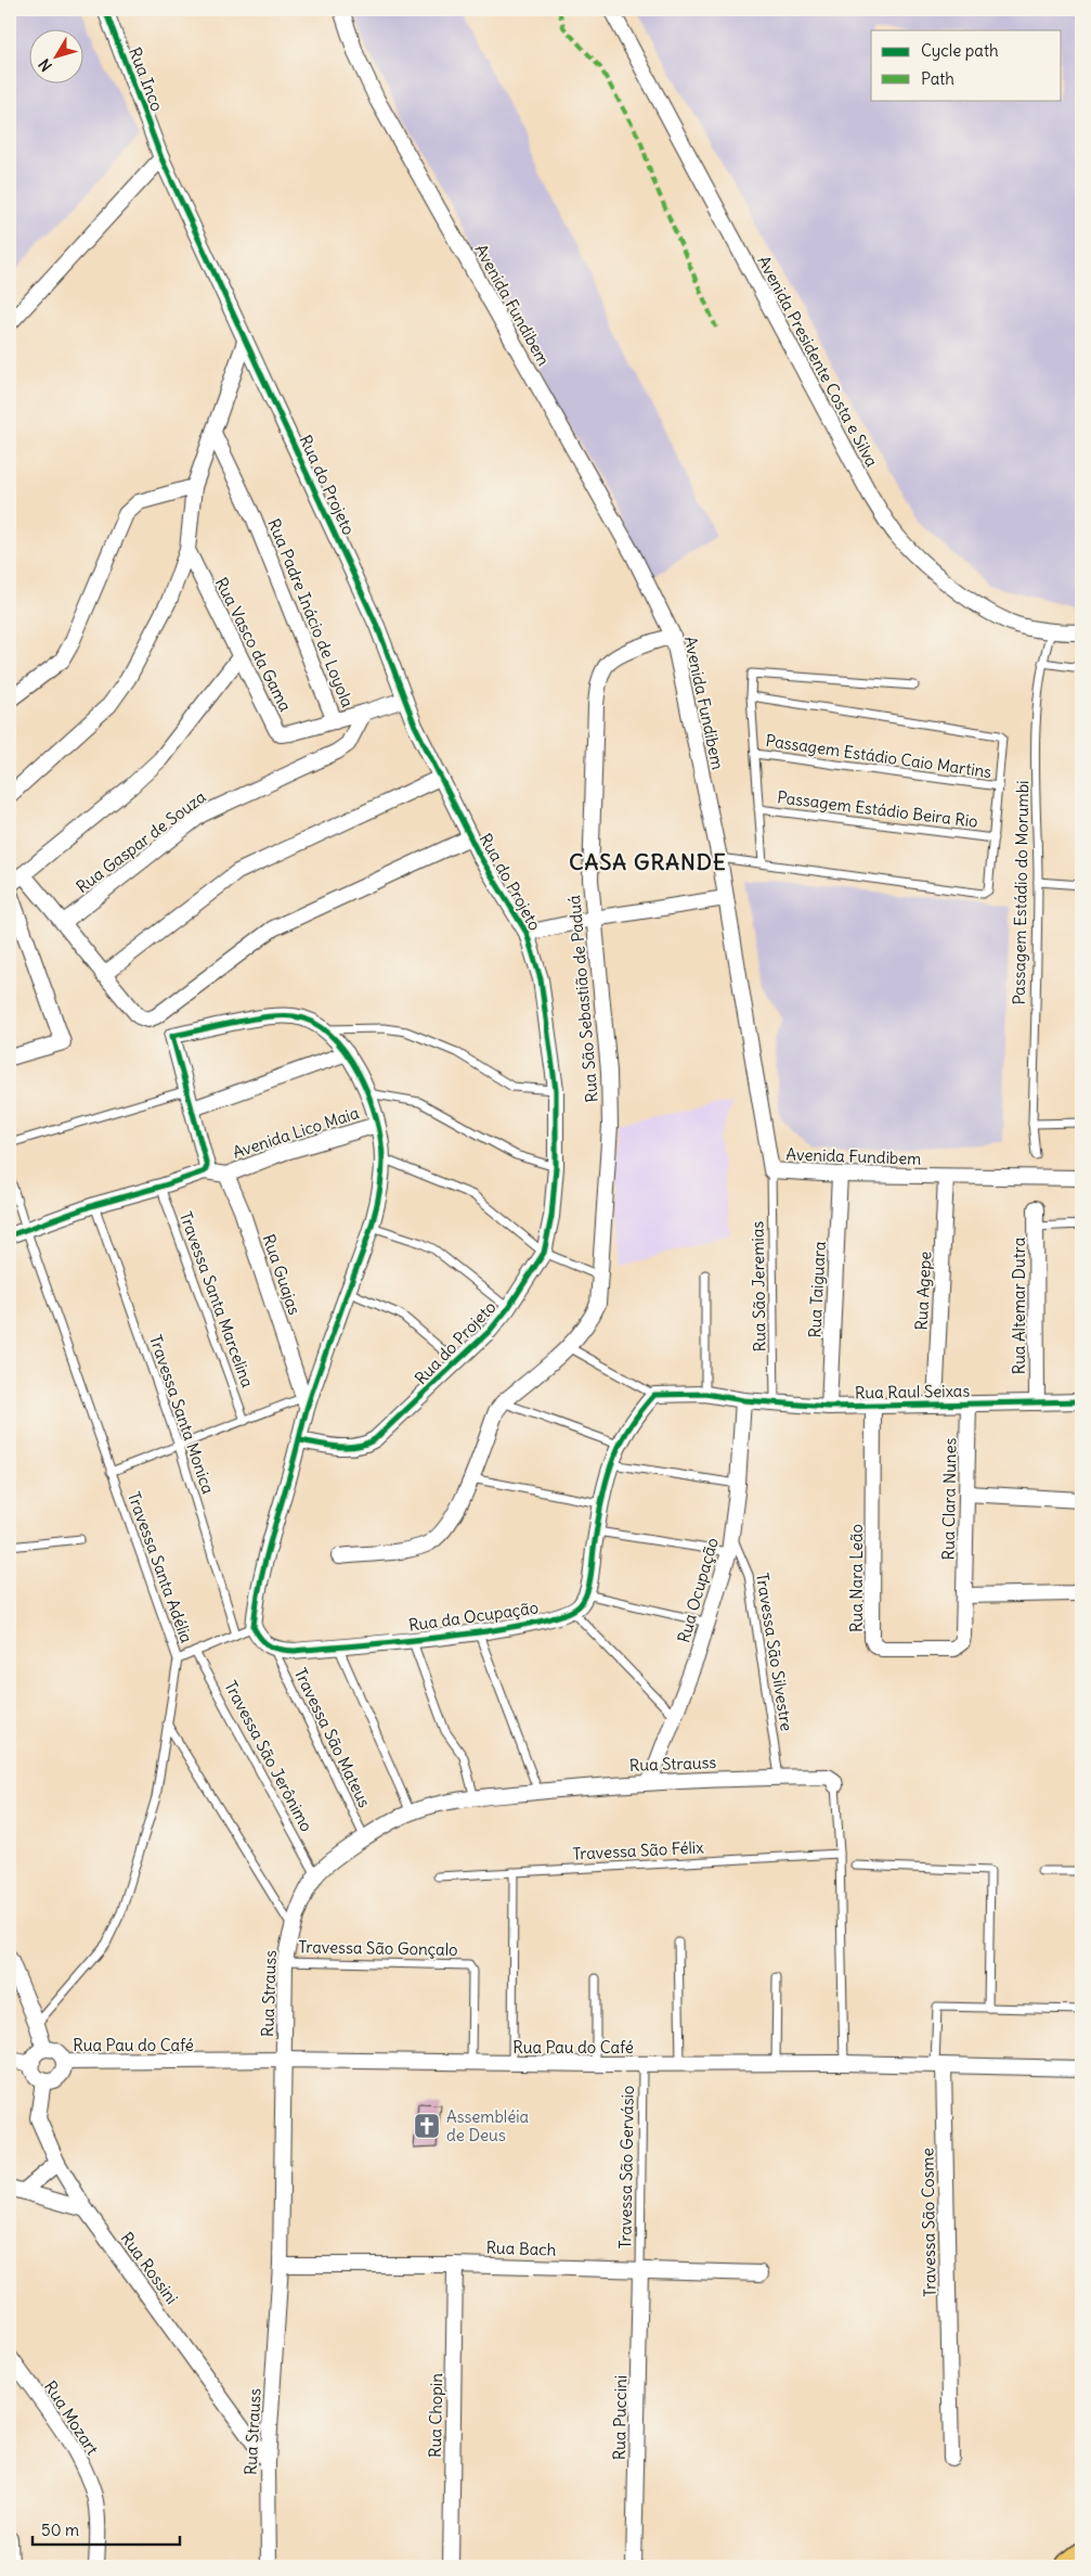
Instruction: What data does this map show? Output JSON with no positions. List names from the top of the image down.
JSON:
{
  "streets": {
    "street": [
      "Rua Inco",
      "Avenida Fundibem",
      "Avenida Presidente Costa e Silva",
      "Rua do Projeto",
      "Rua Padre Inácio de Loyola",
      "Rua Vasco da Gama",
      "Rua Gaspar de Souza",
      "Rua São Sebastião de Paduá",
      "Avenida Lico Maia",
      "Rua Guajas",
      "Rua Taiguara",
      "Rua Agepe",
      "Rua Altemar Dutra",
      "Rua Raul Seixas",
      "Rua Clara Nunes",
      "Rua Nara Leão",
      "Rua Ocupação",
      "Rua da Ocupação",
      "Rua Strauss",
      "Rua Pau do Café",
      "Travessa São Cosme",
      "Rua Bach",
      "Rua Rossini",
      "Rua Chopin",
      "Rua Mozart",
      "Rua Puccini"
    ],
    "lane": [
      "Passagem Estádio Caio Martins",
      "Passagem Estádio Beira Rio",
      "Passagem Estádio do Morumbi",
      "Rua São Jeremias",
      "Travessa Santa Marcelina",
      "Travessa Santa Monica",
      "Travessa Santa Adélia",
      "Travessa São Silvestre",
      "Travessa São Mateus",
      "Travessa São Jerônimo",
      "Travessa São Félix",
      "Travessa São Gonçalo",
      "Travessa São Gervásio"
    ]
  },
  "crossings": [
    ["Rua Inco", "Rua do Projeto"],
    ["Avenida Fundibem", "Rua São Sebastião de Paduá"],
    ["Avenida Fundibem", "Rua São Jeremias"],
    ["Avenida Fundibem", "Rua Taiguara"],
    ["Avenida Fundibem", "Rua Agepe"],
    ["Avenida Presidente Costa e Silva", "Passagem Estádio do Morumbi"],
    ["Rua Padre Inácio de Loyola", "Rua Vasco da Gama"],
    ["Rua Vasco da Gama", "Rua Gaspar de Souza"],
    ["Avenida Lico Maia", "Rua Guajas"],
    ["Rua São Jeremias", "Rua Raul Seixas"],
    ["Rua Taiguara", "Rua Raul Seixas"],
    ["Rua Agepe", "Rua Raul Seixas"],
    ["Rua Altemar Dutra", "Rua Raul Seixas"],
    ["Rua Raul Seixas", "Rua Clara Nunes"],
    ["Rua Raul Seixas", "Rua Nara Leão"],
    ["Rua Raul Seixas", "Rua Ocupação"],
    ["Rua Clara Nunes", "Rua Nara Leão"],
    ["Rua Ocupação", "Travessa São Silvestre"],
    ["Rua Ocupação", "Rua Strauss"],
    ["Rua da Ocupação", "Travessa São Mateus"],
    ["Travessa São Silvestre", "Rua Strauss"],
    ["Travessa São Mateus", "Rua Strauss"],
    ["Travessa São Jerônimo", "Rua Strauss"],
    ["Rua Strauss", "Travessa São Gonçalo"],
    ["Rua Strauss", "Rua Pau do Café"],
    ["Rua Strauss", "Rua Bach"],
    ["Rua Strauss", "Rua Rossini"],
    ["Travessa São Gonçalo", "Rua Pau do Café"],
    ["Rua Pau do Café", "Travessa São Gervásio"],
    ["Rua Pau do Café", "Travessa São Cosme"],
    ["Rua Pau do Café", "Rua Rossini"],
    ["Travessa São Gervásio", "Rua Bach"],
    ["Travessa São Gervásio", "Rua Puccini"],
    ["Rua Bach", "Rua Chopin"],
    ["Rua Bach", "Rua Puccini"]
  ],
  "districts": ["CASA GRANDE"],
  "places": {
    "church": ["Assembléia de Deus"]
  },
  "legend": ["Cycle path", "Path"],
  "scale_bar": "50 m",
  "north": "bottom left"
}
